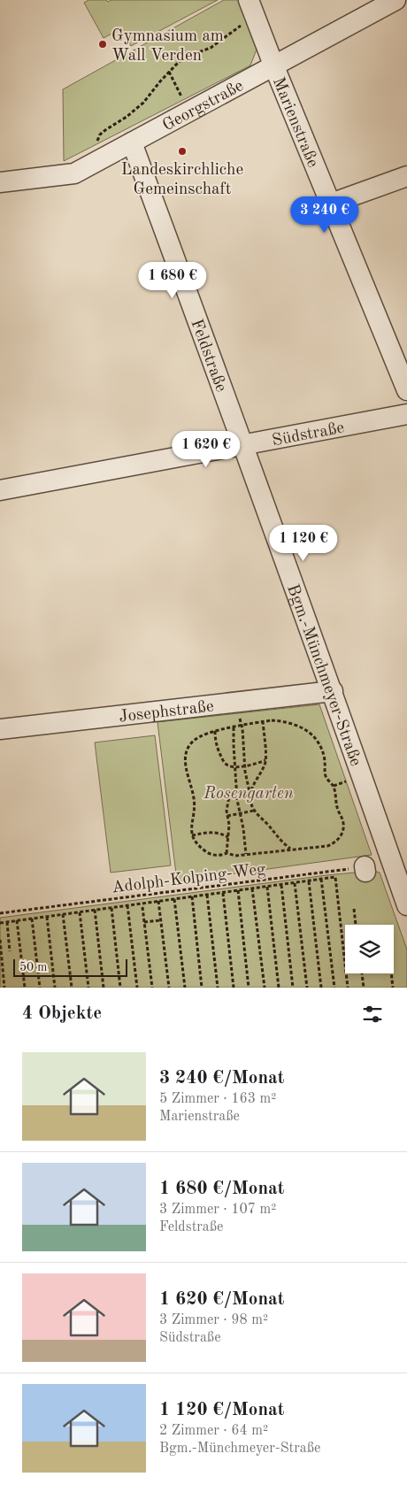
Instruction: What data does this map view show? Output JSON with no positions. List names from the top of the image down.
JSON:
{
  "streets": {
    "street": [
      "Georgstraße",
      "Marienstraße",
      "Feldstraße",
      "Südstraße",
      "Bgm.-Münchmeyer-Straße",
      "Josephstraße"
    ],
    "path": ["Adolph-Kolping-Weg"]
  },
  "crossings": [
    ["Georgstraße", "Marienstraße"],
    ["Georgstraße", "Feldstraße"],
    ["Feldstraße", "Südstraße"],
    ["Feldstraße", "Bgm.-Münchmeyer-Straße"],
    ["Südstraße", "Bgm.-Münchmeyer-Straße"],
    ["Bgm.-Münchmeyer-Straße", "Josephstraße"]
  ],
  "parks": ["Rosengarten"],
  "places": ["Gymnasium am Wall Verden", "Landeskirchliche Gemeinschaft"],
  "scale_bar": "50 m",
  "page": {
    "price": [
      "3 240 €",
      "1 680 €",
      "1 620 €",
      "1 120 €"
    ],
    "scale": "50 m",
    "heading": "4 Objekte",
    "list": [
      {
        "name": "3 240 €/Monat",
        "note": "5 Zimmer · 163 m² · Marienstraße"
      },
      {
        "name": "1 680 €/Monat",
        "note": "3 Zimmer · 107 m² · Feldstraße"
      },
      {
        "name": "1 620 €/Monat",
        "note": "3 Zimmer · 98 m² · Südstraße"
      },
      {
        "name": "1 120 €/Monat",
        "note": "2 Zimmer · 64 m² · Bgm.-Münchmeyer-Straße"
      }
    ]
  }
}
